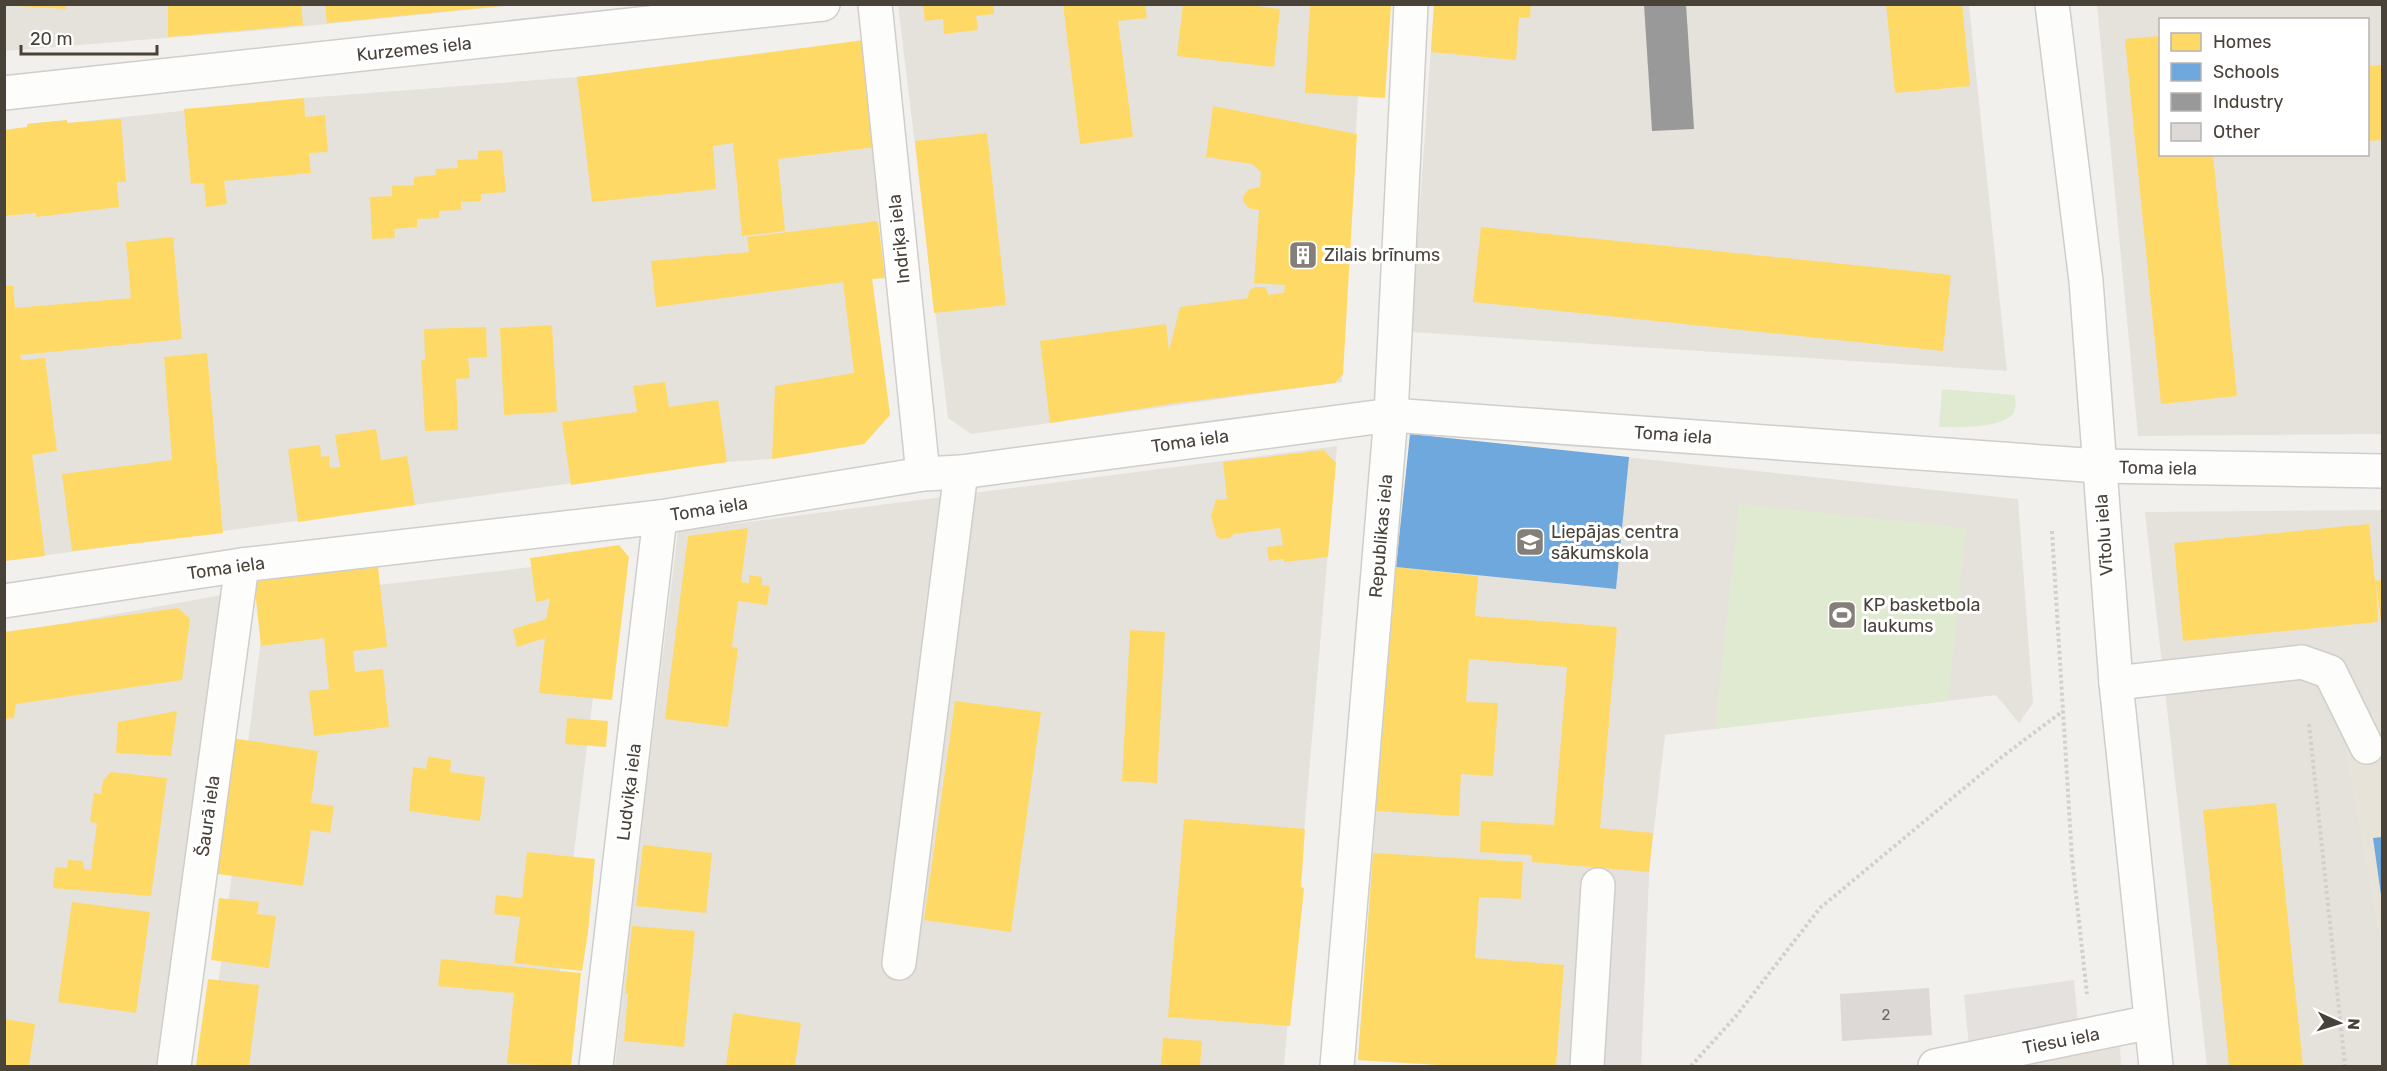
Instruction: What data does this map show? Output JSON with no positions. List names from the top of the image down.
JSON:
{
  "streets": {
    "street": [
      "Kurzemes iela",
      "Indriķa iela",
      "Toma iela",
      "Vītolu iela",
      "Republikas iela",
      "Ludviķa iela",
      "Šaurā iela",
      "Tiesu iela"
    ]
  },
  "crossings": [
    ["Indriķa iela", "Toma iela"],
    ["Toma iela", "Vītolu iela"],
    ["Toma iela", "Republikas iela"],
    ["Toma iela", "Ludviķa iela"],
    ["Toma iela", "Šaurā iela"],
    ["Vītolu iela", "Tiesu iela"]
  ],
  "places": {
    "building": ["Zilais brīnums"],
    "school or university": ["Liepājas centra sākumskola"],
    "sports": ["KP basketbola laukums"]
  },
  "house_numbers": ["2"],
  "legend": [
    "Homes",
    "Schools",
    "Industry",
    "Other"
  ],
  "scale_bar": "20 m",
  "north": "right"
}
